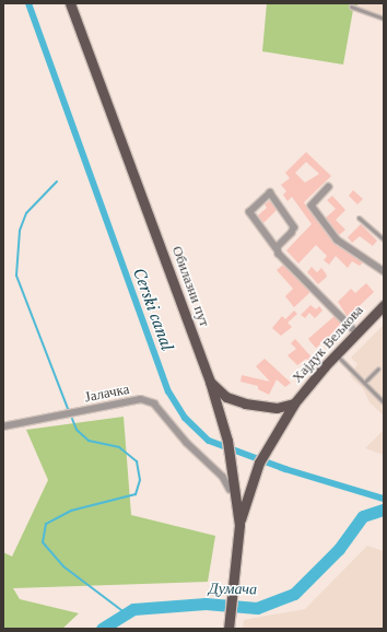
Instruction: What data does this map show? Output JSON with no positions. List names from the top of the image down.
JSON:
{
  "streets": {
    "main road": ["Обилазни пут", "Хајдук Вељкова"],
    "street": ["Јалачка"]
  },
  "crossings": [
    ["Обилазни пут", "Хајдук Вељкова"],
    ["Обилазни пут", "Јалачка"]
  ],
  "water": ["Cerski canal", "Думача"]
}
